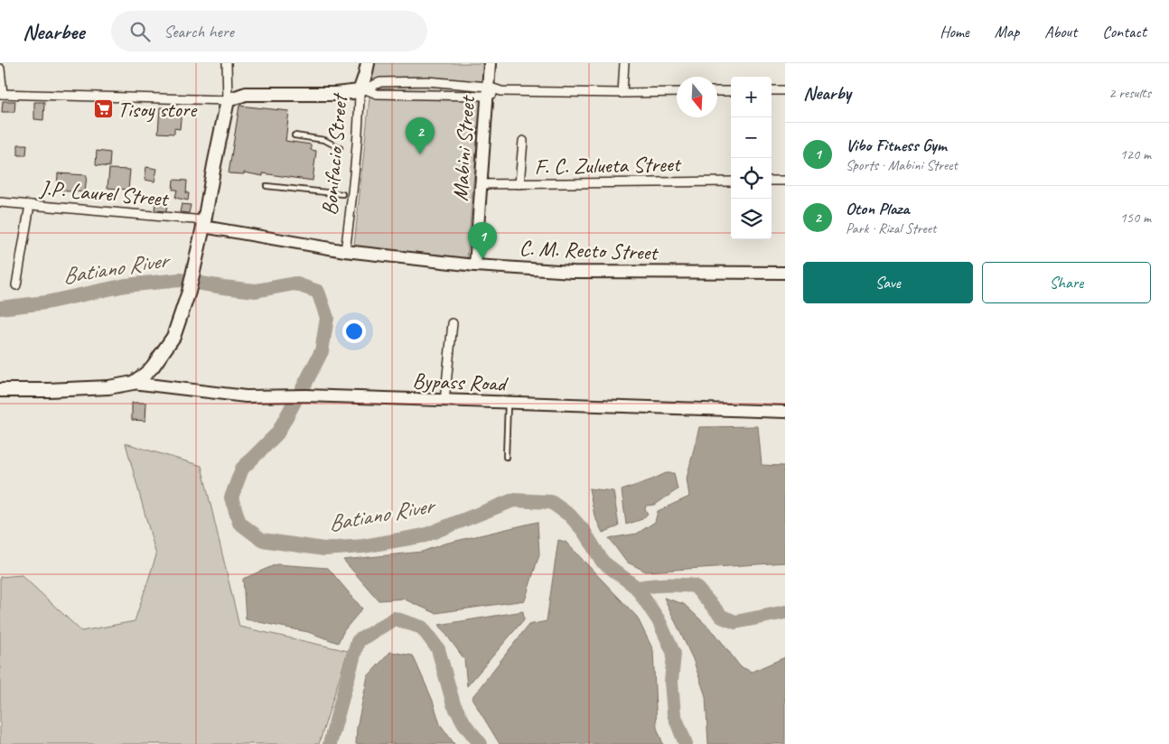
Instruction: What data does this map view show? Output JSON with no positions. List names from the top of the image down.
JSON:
{
  "streets": {
    "main road": ["Bonifacio Street"],
    "street": [
      "Mabini Street",
      "F. C. Zulueta Street",
      "J.P. Laurel Street",
      "C. M. Recto Street",
      "Bypass Road"
    ]
  },
  "crossings": [
    ["Mabini Street", "F. C. Zulueta Street"],
    ["Mabini Street", "C. M. Recto Street"],
    ["Bonifacio Street", "C. M. Recto Street"],
    ["J.P. Laurel Street", "C. M. Recto Street"]
  ],
  "water": ["Batiano River"],
  "places": {
    "supermarket": ["Tisoy store"]
  },
  "north": "bottom",
  "page": {
    "header": "Nearbee",
    "search": "Search here",
    "nav": [
      "Home",
      "Map",
      "About",
      "Contact"
    ],
    "heading": ["Nearby", "2 results"],
    "map_buttons": ["+", "−"],
    "pins": ["2", "1"],
    "list": [
      {
        "mark": "1",
        "name": "Vibo Fitness Gym",
        "note": "Sports · Mabini Street",
        "value": "120 m"
      },
      {
        "mark": "2",
        "name": "Oton Plaza",
        "note": "Park · Rizal Street",
        "value": "150 m"
      }
    ],
    "buttons": ["Save", "Share"]
  }
}
